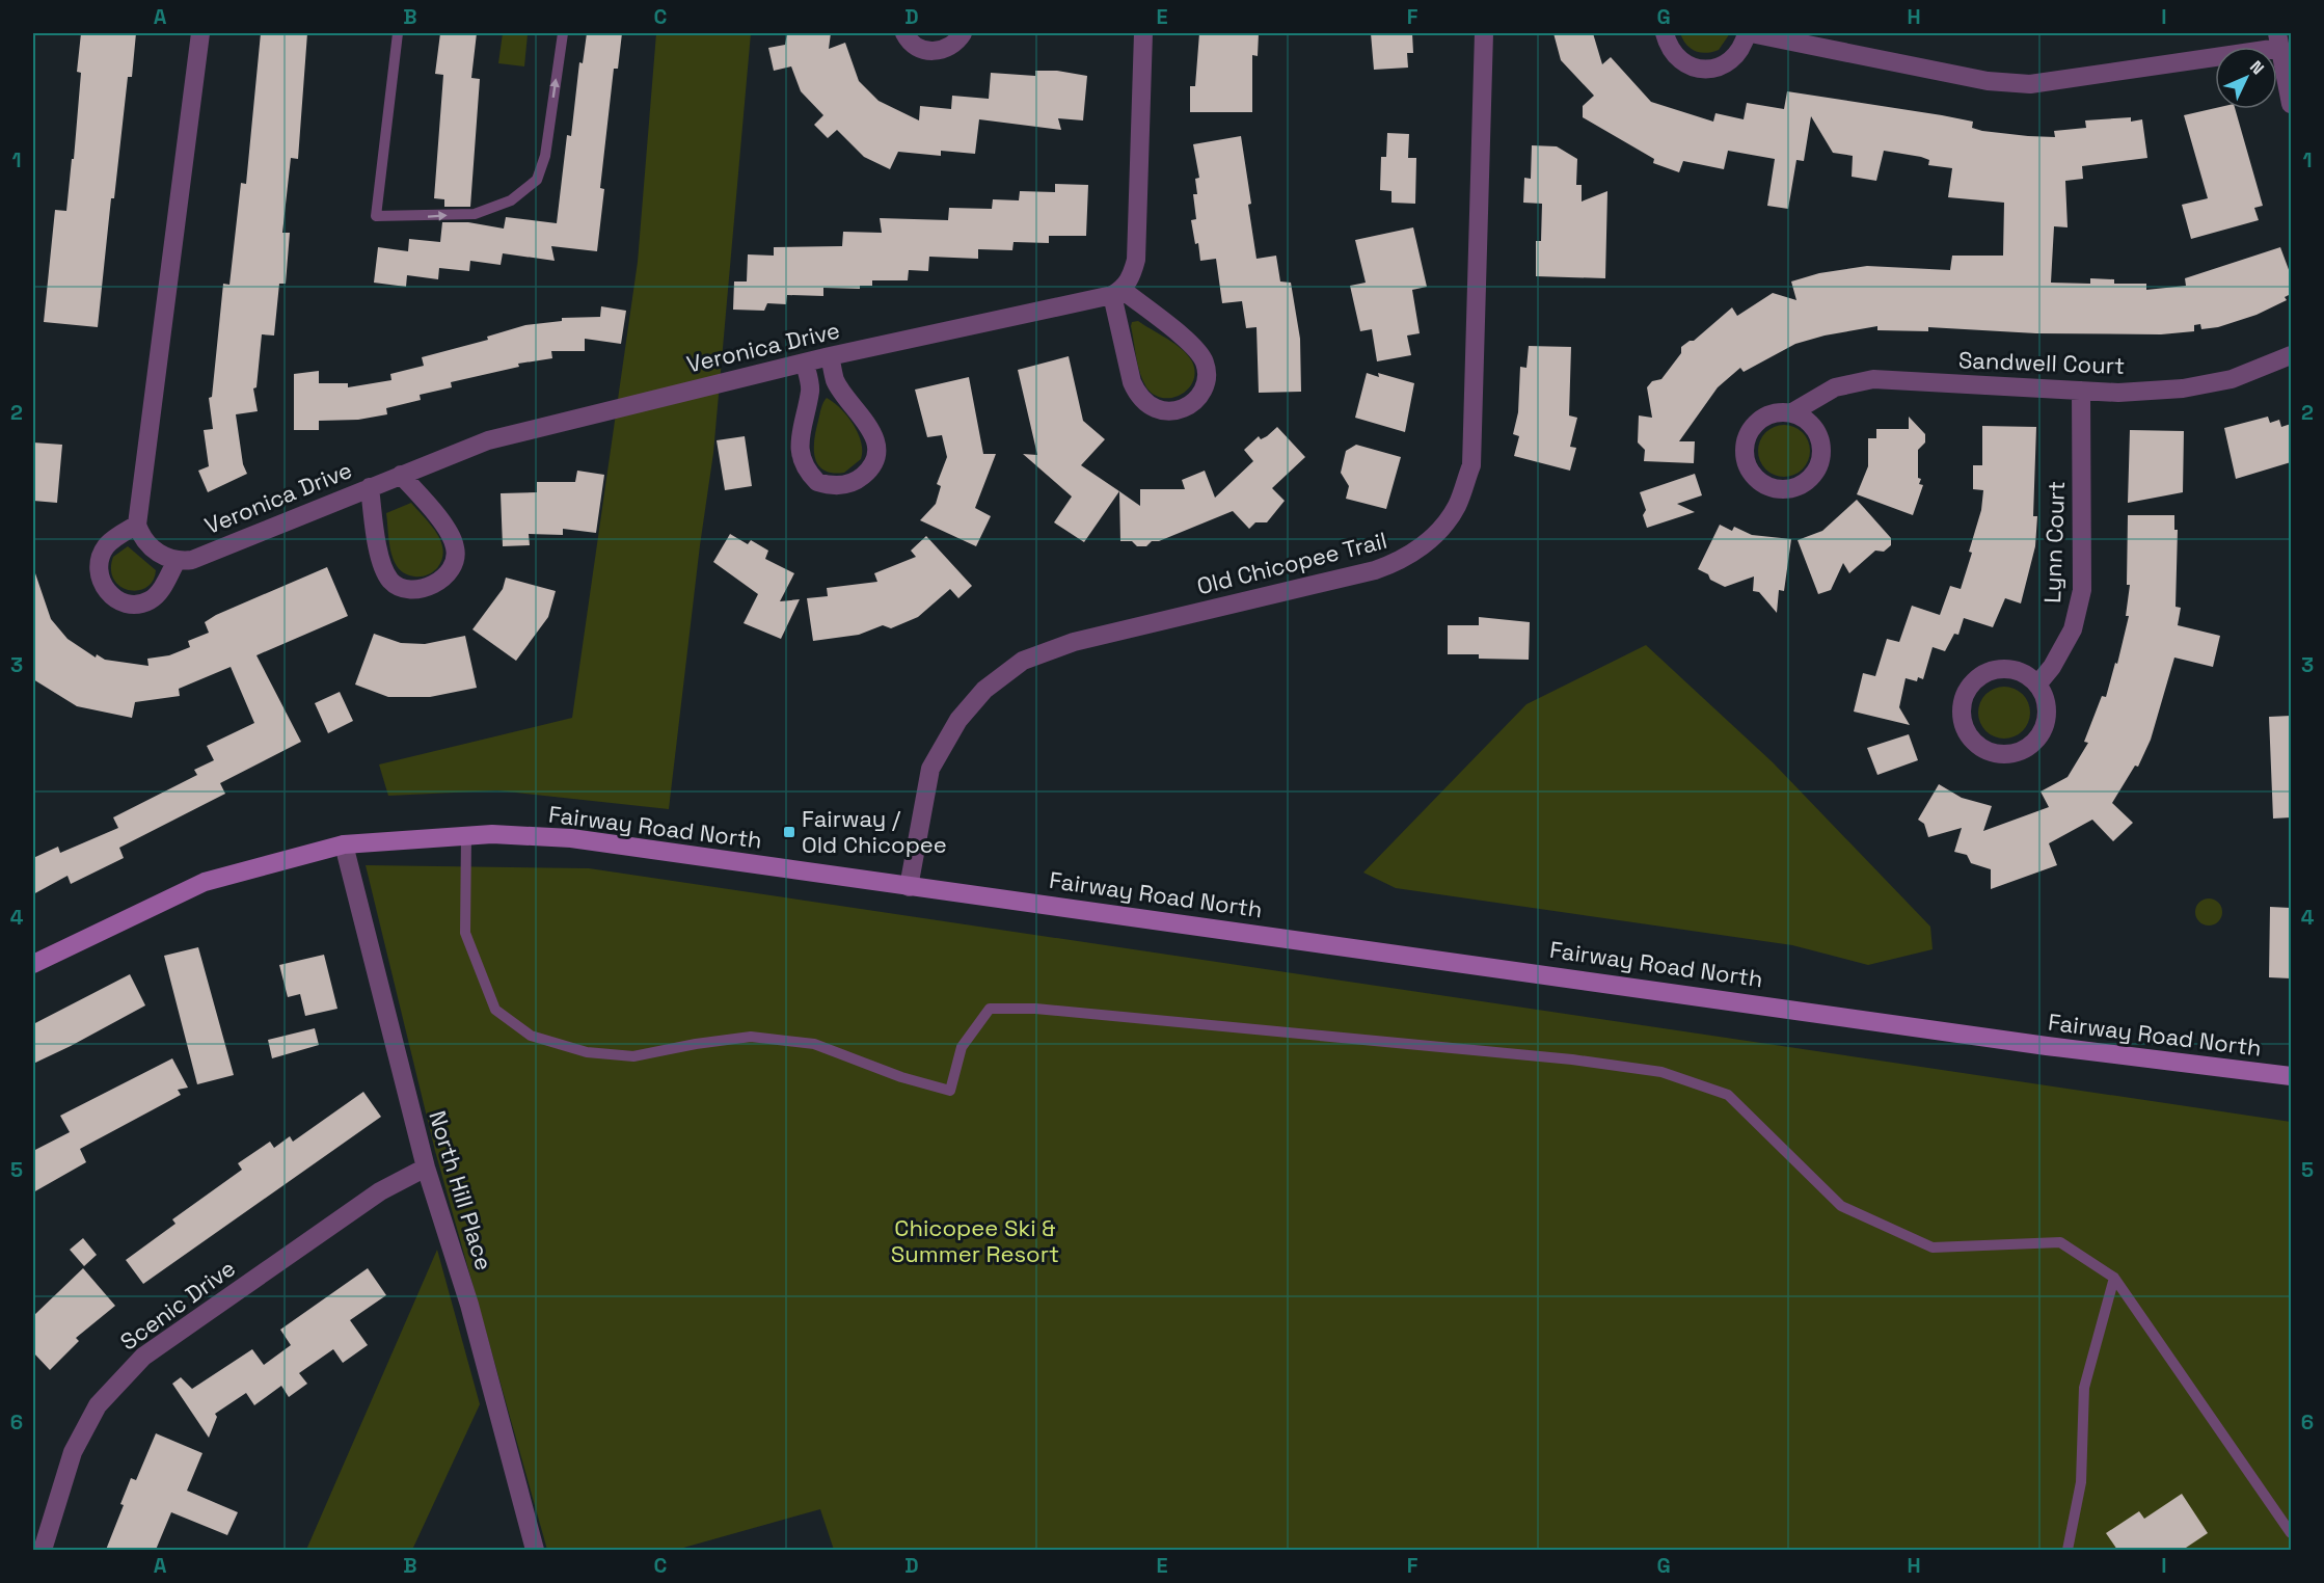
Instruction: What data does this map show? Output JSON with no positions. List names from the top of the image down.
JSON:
{
  "streets": {
    "main road": ["Fairway Road North"],
    "street": [
      "Veronica Drive",
      "Sandwell Court",
      "Lynn Court",
      "Old Chicopee Trail",
      "North Hill Place",
      "Scenic Drive"
    ]
  },
  "crossings": [
    ["Sandwell Court", "Lynn Court"],
    ["Old Chicopee Trail", "Fairway Road North"],
    ["Fairway Road North", "North Hill Place"],
    ["North Hill Place", "Scenic Drive"]
  ],
  "parks": ["Chicopee Ski & Summer Resort"],
  "places": {
    "transit": ["Fairway / Old Chicopee"]
  },
  "north": "top right",
  "grid": {
    "columns": [
      "A",
      "B",
      "C",
      "D",
      "E",
      "F",
      "G",
      "H",
      "I"
    ],
    "rows": [
      "1",
      "2",
      "3",
      "4",
      "5",
      "6"
    ]
  }
}
